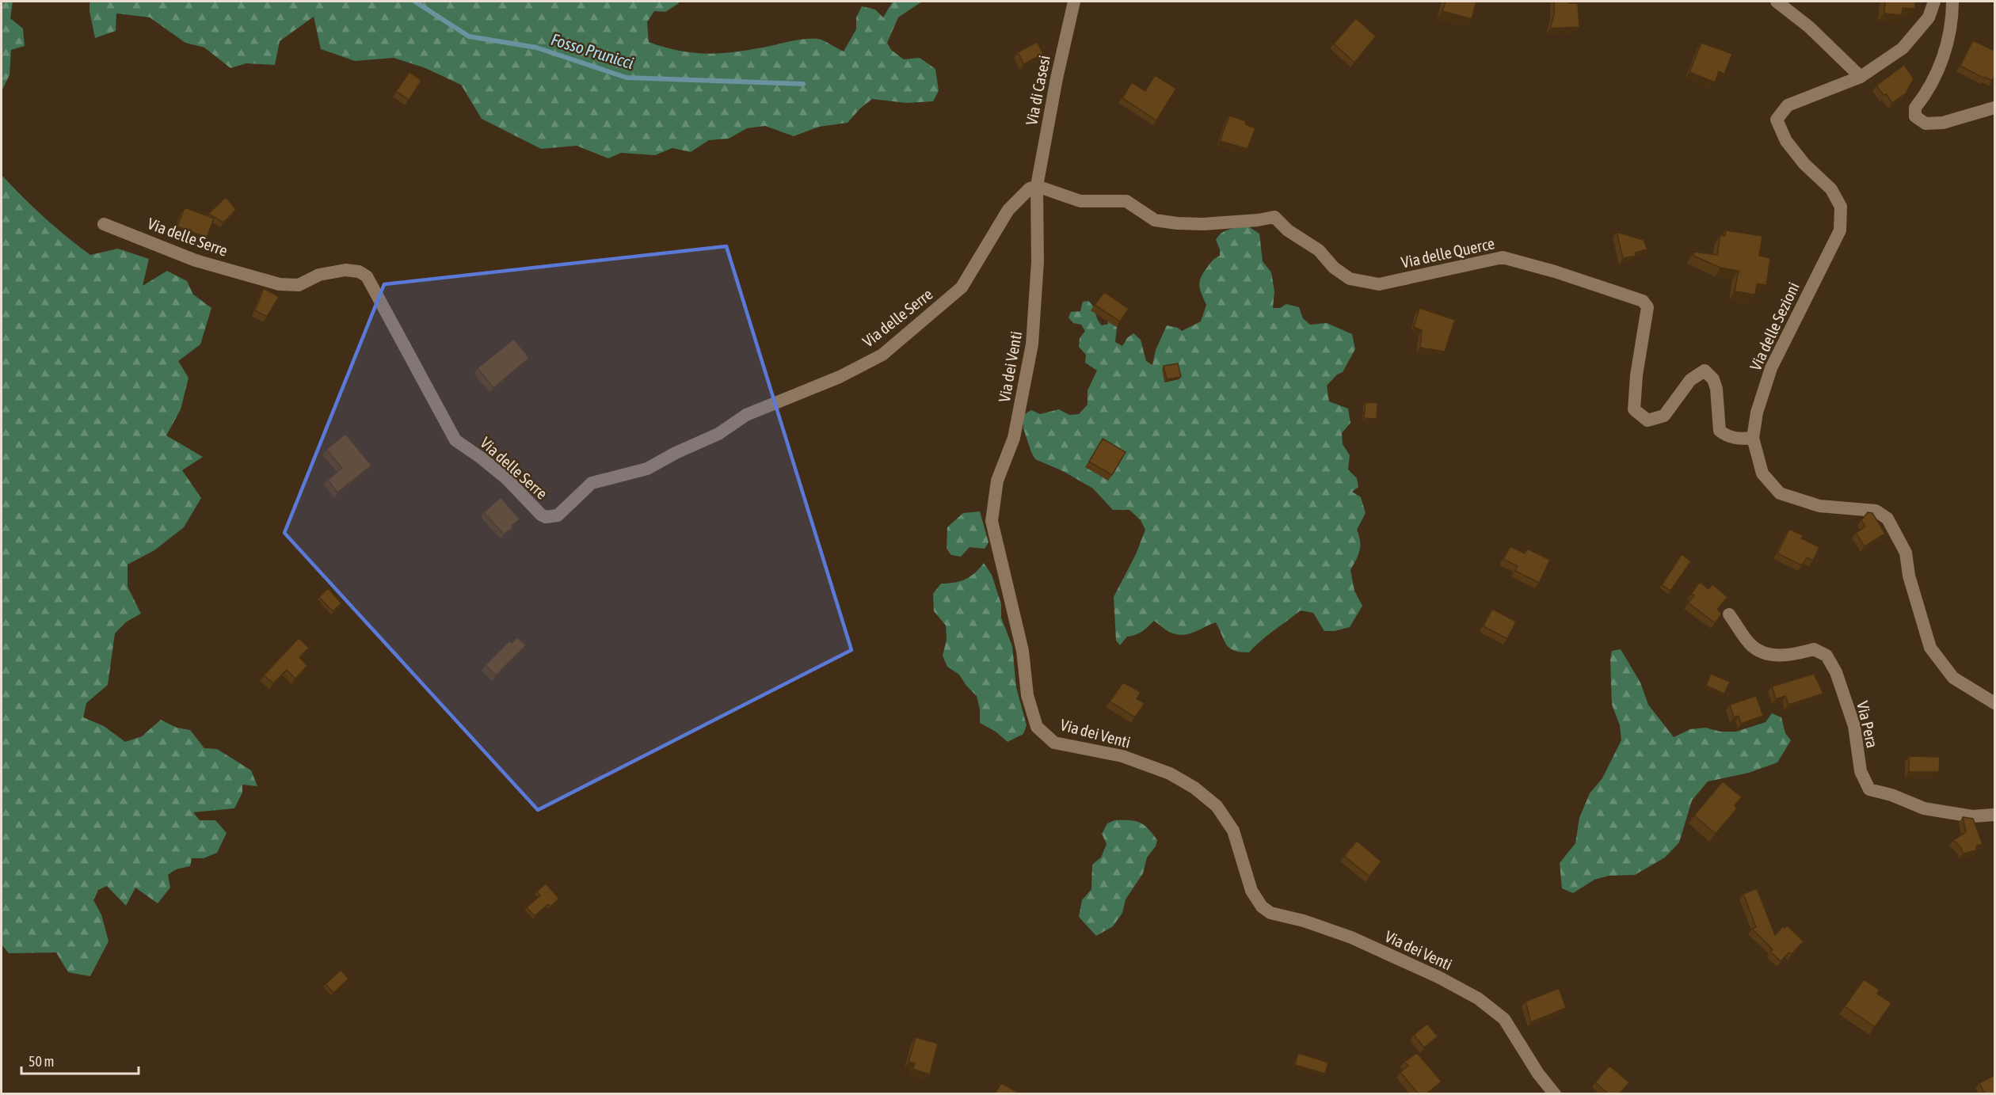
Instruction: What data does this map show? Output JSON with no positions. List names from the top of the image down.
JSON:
{
  "streets": {
    "street": [
      "Via di Casesi",
      "Via delle Serre",
      "Via delle Querce",
      "Via delle Sezioni",
      "Via dei Venti",
      "Via Pera"
    ]
  },
  "crossings": [
    ["Via di Casesi", "Via delle Serre"],
    ["Via di Casesi", "Via delle Querce"],
    ["Via di Casesi", "Via dei Venti"],
    ["Via delle Serre", "Via delle Querce"],
    ["Via delle Serre", "Via dei Venti"],
    ["Via delle Querce", "Via delle Sezioni"],
    ["Via delle Querce", "Via dei Venti"]
  ],
  "water": ["Fosso Prunicci"],
  "scale_bar": "50 m"
}
